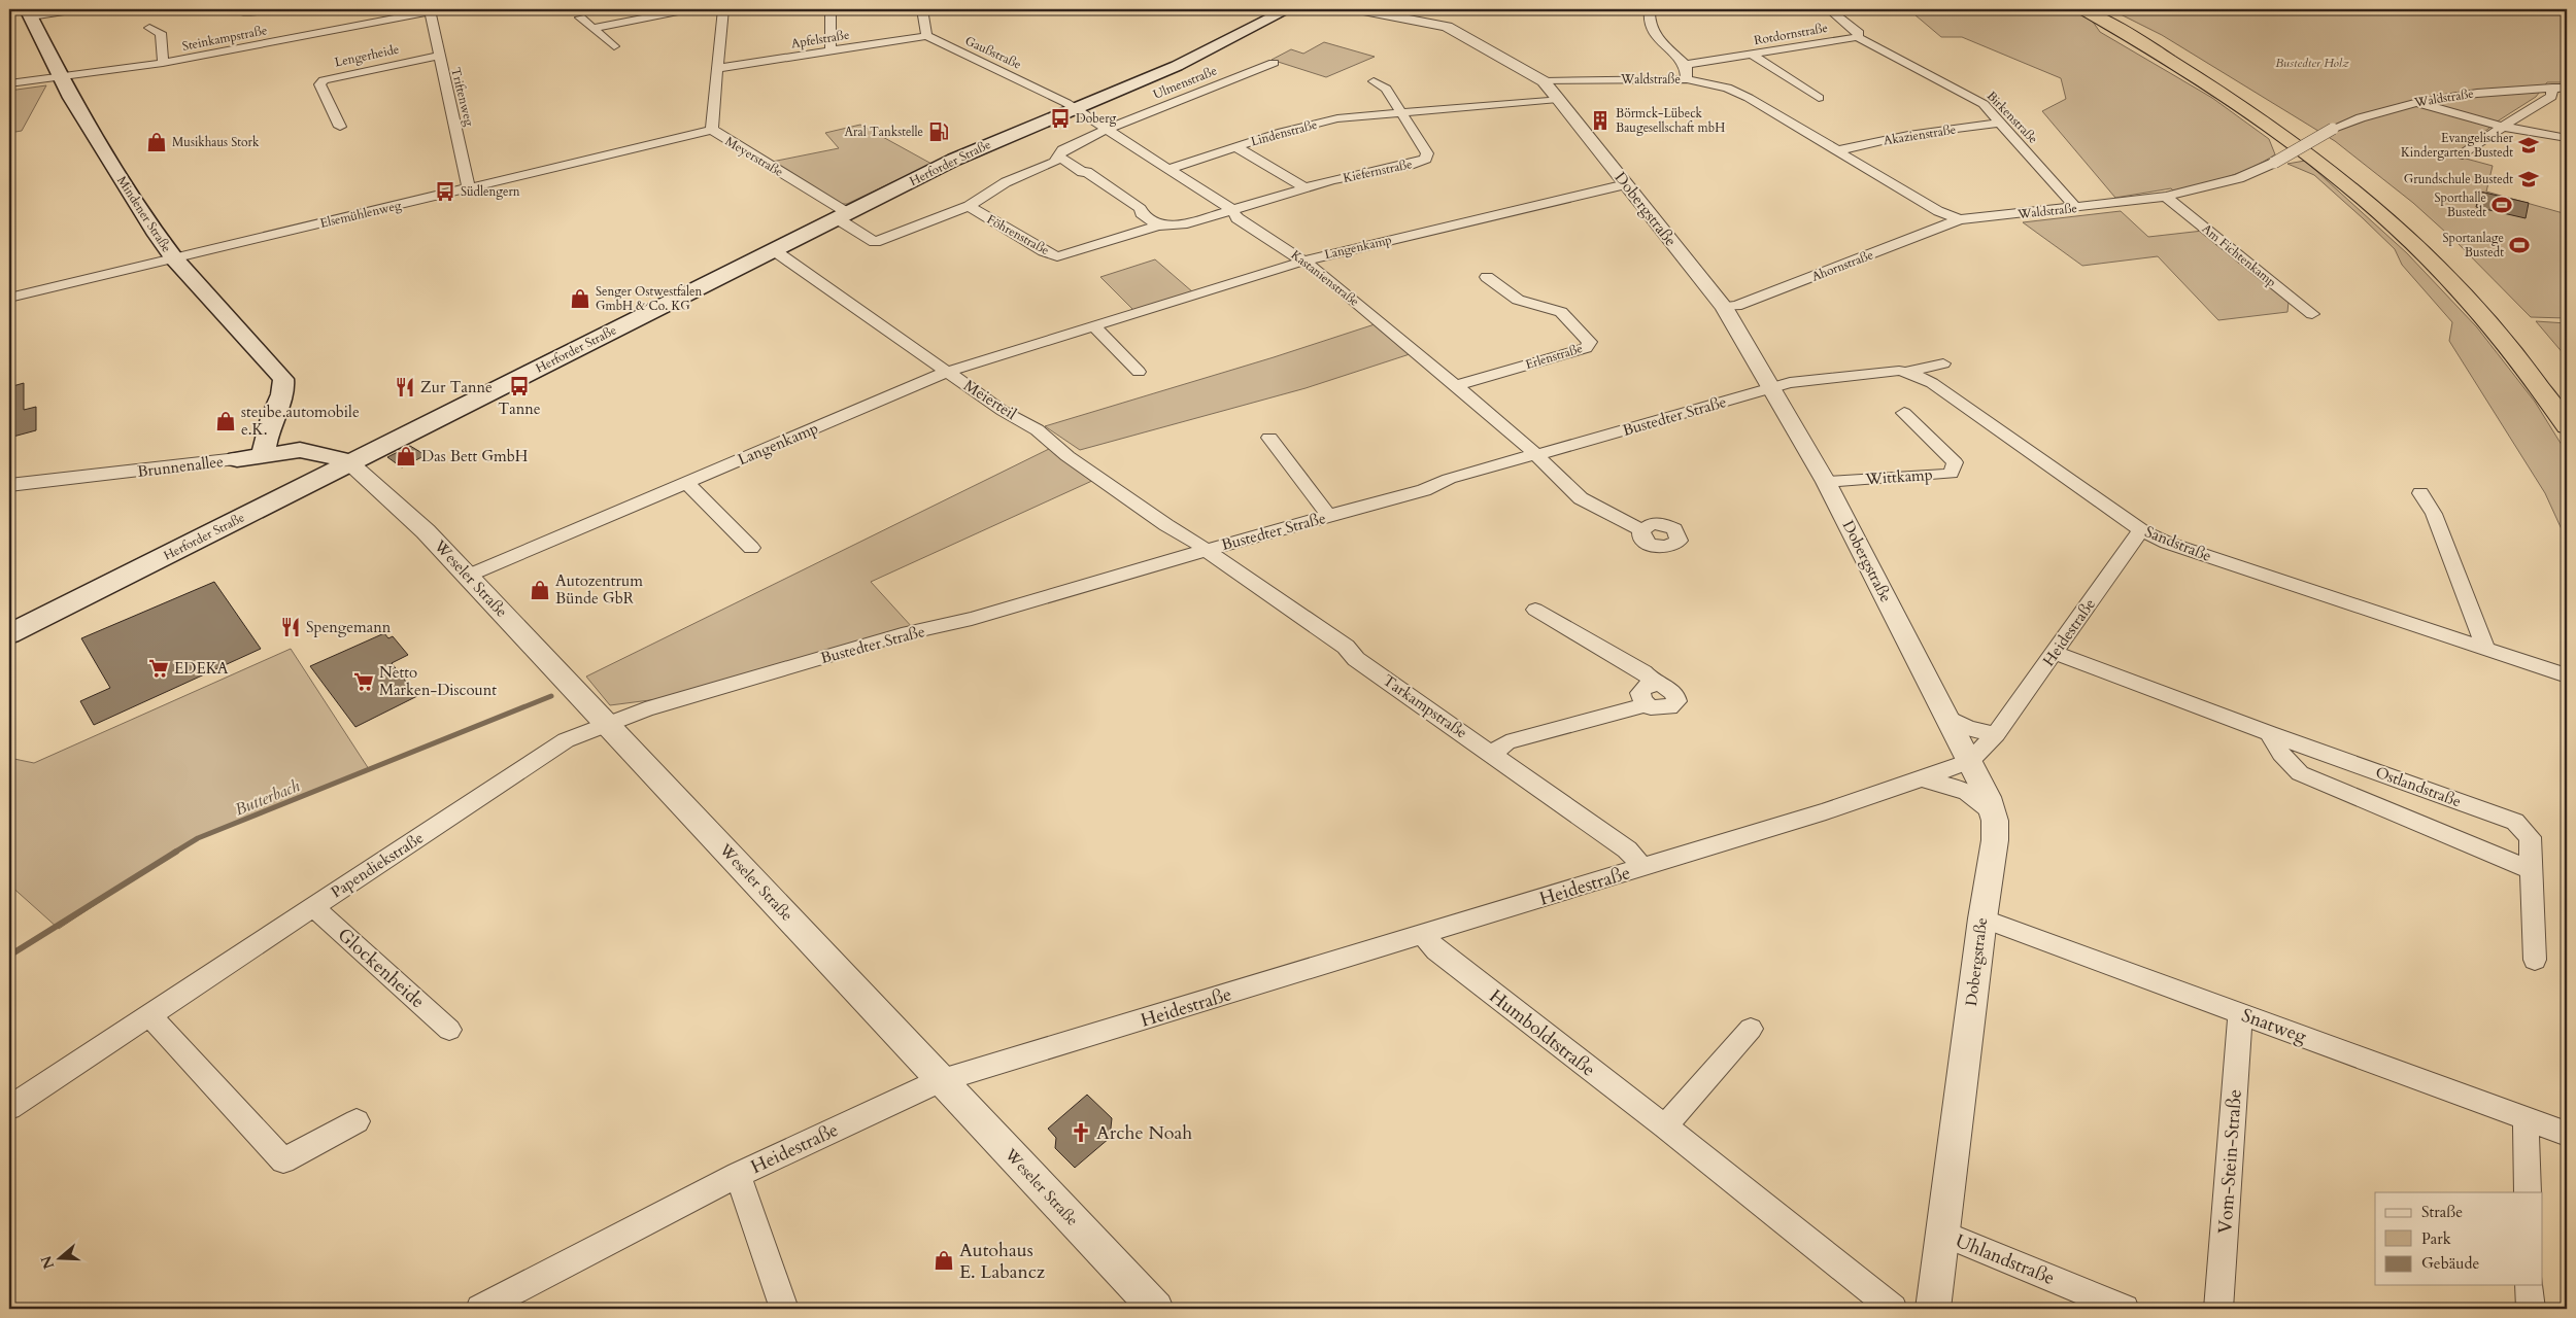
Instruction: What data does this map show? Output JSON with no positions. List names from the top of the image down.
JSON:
{
  "streets": {
    "main road": ["Herforder Straße", "Mindener Straße", "Brunnenallee"],
    "street": [
      "Rotdornstraße",
      "Steinkampstraße",
      "Apfelstraße",
      "Gaußstraße",
      "Lengerheide",
      "Waldstraße",
      "Ulmenstraße",
      "Triftenweg",
      "Birkenstraße",
      "Lindenstraße",
      "Akazienstraße",
      "Meyerstraße",
      "Kiefernstraße",
      "Dobergstraße",
      "Elsemühlenweg",
      "Föhrenstraße",
      "Langenkamp",
      "Am Fichtenkamp",
      "Ahornstraße",
      "Kastanienstraße",
      "Erlenstraße",
      "Meierteil",
      "Bustedter Straße",
      "Wittkamp",
      "Sandstraße",
      "Weseler Straße",
      "Heidestraße",
      "Tarkampstraße",
      "Ostlandstraße",
      "Papendiekstraße",
      "Glockenheide",
      "Snatweg",
      "Humboldtstraße",
      "Vom-Stein-Straße",
      "Uhlandstraße"
    ]
  },
  "crossings": [
    ["Rotdornstraße", "Birkenstraße"],
    ["Steinkampstraße", "Triftenweg"],
    ["Steinkampstraße", "Mindener Straße"],
    ["Apfelstraße", "Gaußstraße"],
    ["Apfelstraße", "Meyerstraße"],
    ["Gaußstraße", "Herforder Straße"],
    ["Gaußstraße", "Kastanienstraße"],
    ["Lengerheide", "Triftenweg"],
    ["Waldstraße", "Birkenstraße"],
    ["Waldstraße", "Akazienstraße"],
    ["Waldstraße", "Dobergstraße"],
    ["Waldstraße", "Am Fichtenkamp"],
    ["Waldstraße", "Ahornstraße"],
    ["Ulmenstraße", "Föhrenstraße"],
    ["Ulmenstraße", "Kastanienstraße"],
    ["Triftenweg", "Elsemühlenweg"],
    ["Birkenstraße", "Akazienstraße"],
    ["Lindenstraße", "Kiefernstraße"],
    ["Lindenstraße", "Dobergstraße"],
    ["Lindenstraße", "Kastanienstraße"],
    ["Meyerstraße", "Herforder Straße"],
    ["Meyerstraße", "Elsemühlenweg"],
    ["Meyerstraße", "Föhrenstraße"],
    ["Herforder Straße", "Föhrenstraße"],
    ["Herforder Straße", "Kastanienstraße"],
    ["Herforder Straße", "Meierteil"],
    ["Herforder Straße", "Brunnenallee"],
    ["Herforder Straße", "Weseler Straße"],
    ["Kiefernstraße", "Föhrenstraße"],
    ["Kiefernstraße", "Kastanienstraße"],
    ["Dobergstraße", "Langenkamp"],
    ["Dobergstraße", "Ahornstraße"],
    ["Dobergstraße", "Bustedter Straße"],
    ["Dobergstraße", "Wittkamp"],
    ["Dobergstraße", "Heidestraße"],
    ["Dobergstraße", "Snatweg"],
    ["Dobergstraße", "Uhlandstraße"],
    ["Mindener Straße", "Elsemühlenweg"],
    ["Mindener Straße", "Brunnenallee"],
    ["Föhrenstraße", "Kastanienstraße"],
    ["Langenkamp", "Kastanienstraße"],
    ["Langenkamp", "Meierteil"],
    ["Langenkamp", "Weseler Straße"],
    ["Kastanienstraße", "Erlenstraße"],
    ["Kastanienstraße", "Bustedter Straße"],
    ["Meierteil", "Bustedter Straße"],
    ["Meierteil", "Tarkampstraße"],
    ["Bustedter Straße", "Sandstraße"],
    ["Bustedter Straße", "Weseler Straße"],
    ["Bustedter Straße", "Tarkampstraße"],
    ["Bustedter Straße", "Papendiekstraße"],
    ["Brunnenallee", "Weseler Straße"],
    ["Sandstraße", "Heidestraße"],
    ["Weseler Straße", "Heidestraße"],
    ["Weseler Straße", "Papendiekstraße"],
    ["Heidestraße", "Tarkampstraße"],
    ["Heidestraße", "Ostlandstraße"],
    ["Heidestraße", "Humboldtstraße"],
    ["Papendiekstraße", "Glockenheide"],
    ["Snatweg", "Vom-Stein-Straße"]
  ],
  "water": ["Butterbach"],
  "parks": ["Bustedter Holz"],
  "places": {
    "bus stop": ["Doberg", "Südlengern", "Tanne"],
    "building": ["Börmck-Lübeck Baugesellschaft mbH"],
    "fuel station": ["Aral Tankstelle"],
    "shop": [
      "Musikhaus Stork",
      "Senger Ostwestfalen GmbH & Co. KG",
      "steube.automobile e.K.",
      "Das Bett GmbH",
      "Autozentrum Bünde GbR",
      "Autohaus E. Labancz"
    ],
    "school or university": ["Evangelischer Kindergarten Bustedt", "Grundschule Bustedt"],
    "sports": ["Sporthalle Bustedt", "Sportanlage Bustedt"],
    "restaurant": ["Zur Tanne", "Spengemann"],
    "supermarket": ["EDEKA", "Netto Marken-Discount"],
    "church": ["Arche Noah"]
  },
  "legend": ["Straße", "Park", "Gebäude"],
  "north": "left"
}
